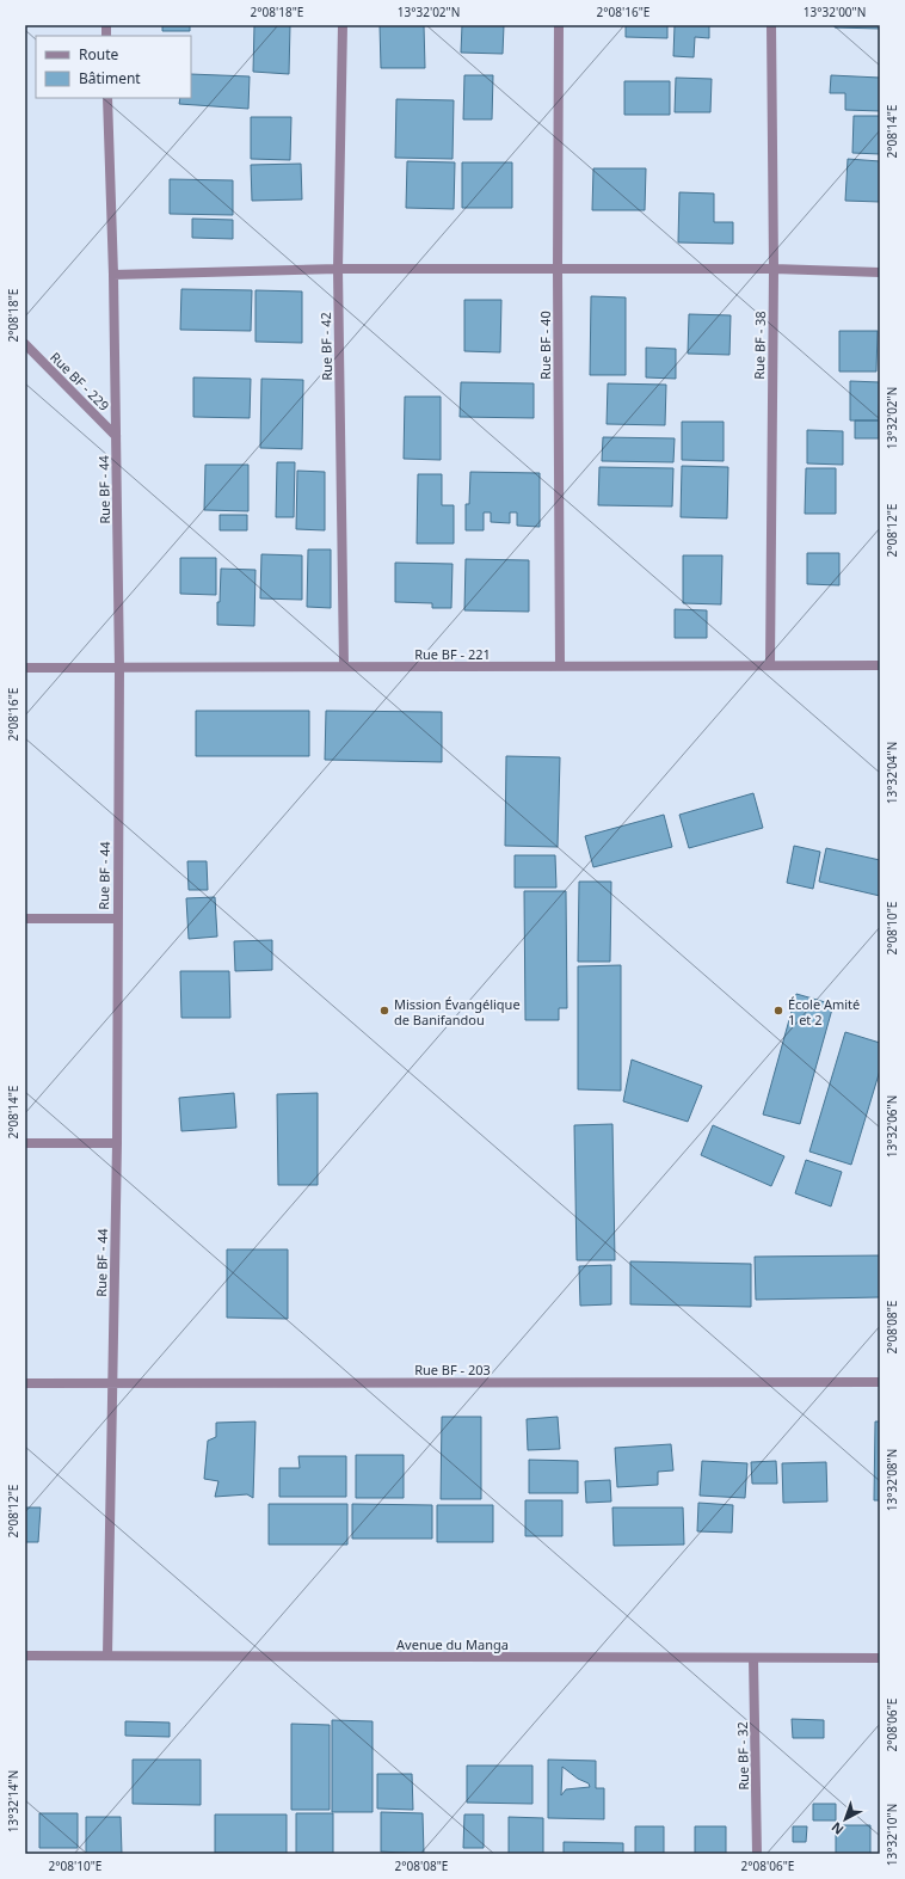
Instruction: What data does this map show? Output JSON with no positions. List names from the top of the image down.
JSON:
{
  "streets": {
    "street": [
      "Rue BF - 40",
      "Rue BF - 38",
      "Rue BF - 42",
      "Rue BF - 229",
      "Rue BF - 44",
      "Rue BF - 221",
      "Rue BF - 203",
      "Avenue du Manga",
      "Rue BF - 32"
    ]
  },
  "crossings": [
    ["Rue BF - 40", "Rue BF - 221"],
    ["Rue BF - 38", "Rue BF - 221"],
    ["Rue BF - 42", "Rue BF - 221"],
    ["Rue BF - 229", "Rue BF - 44"],
    ["Rue BF - 44", "Rue BF - 221"],
    ["Rue BF - 44", "Rue BF - 203"],
    ["Rue BF - 44", "Avenue du Manga"],
    ["Avenue du Manga", "Rue BF - 32"]
  ],
  "places": ["Mission Évangélique de Banifandou", "École Amité 1 et 2"],
  "legend": ["Route", "Bâtiment"],
  "north": "bottom left",
  "coordinates": [
    "2°08'18\"E",
    "13°32'02\"N",
    "2°08'16\"E",
    "13°32'00\"N",
    "2°08'14\"E",
    "2°08'12\"E",
    "13°32'04\"N",
    "2°08'10\"E",
    "13°32'06\"N",
    "2°08'08\"E",
    "13°32'08\"N",
    "2°08'06\"E",
    "13°32'14\"N",
    "13°32'10\"N"
  ]
}
